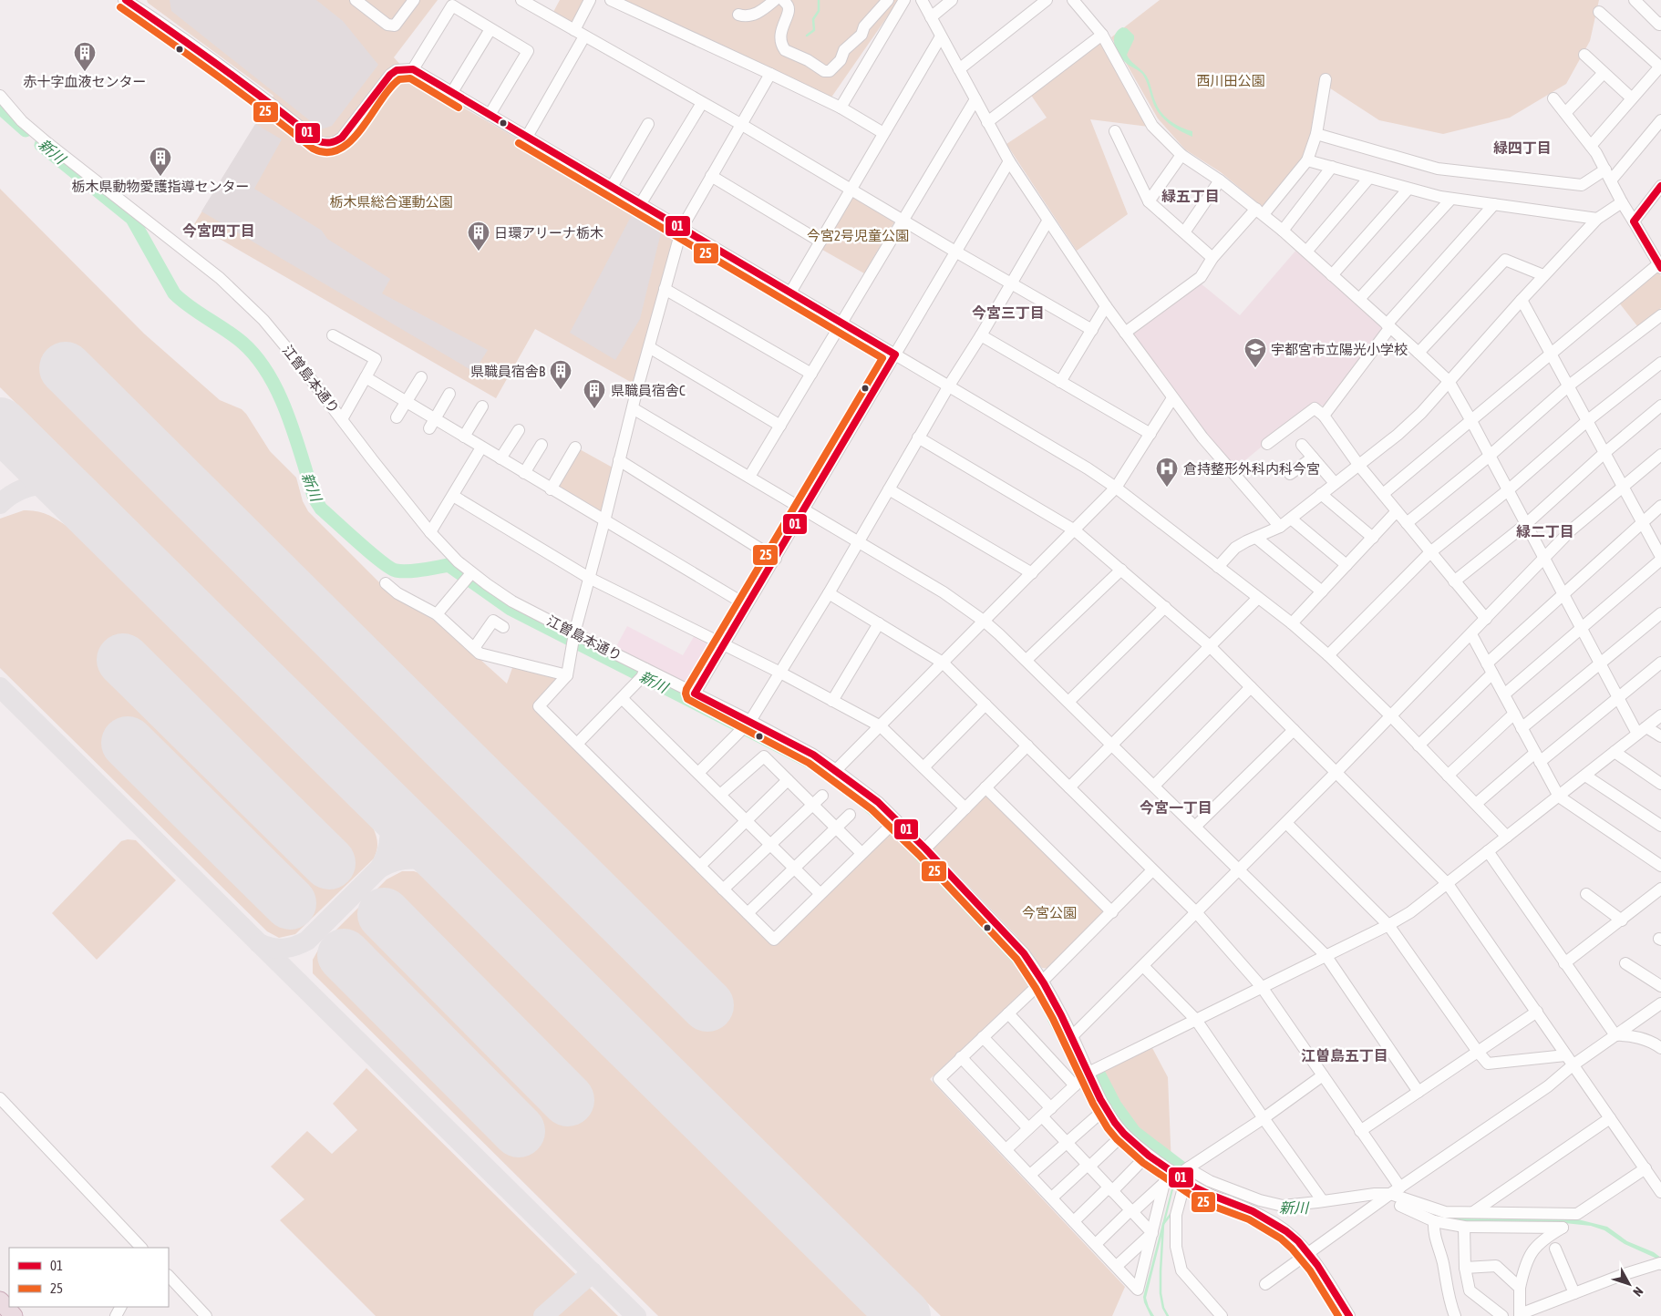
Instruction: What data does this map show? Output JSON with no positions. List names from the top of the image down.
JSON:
{
  "streets": {
    "street": ["江曽島本通り"]
  },
  "districts": [
    "緑四丁目",
    "緑五丁目",
    "今宮四丁目",
    "今宮三丁目",
    "緑二丁目",
    "今宮一丁目",
    "江曽島五丁目"
  ],
  "water": ["新川"],
  "parks": [
    "西川田公園",
    "栃木県総合運動公園",
    "今宮2号児童公園",
    "今宮公園"
  ],
  "places": {
    "building": [
      "赤十字血液センター",
      "栃木県動物愛護指導センター",
      "日環アリーナ栃木",
      "県職員宿舎B",
      "県職員宿舎C"
    ],
    "school or university": ["宇都宮市立陽光小学校"],
    "hospital": ["倉持整形外科内科今宮"]
  },
  "lines": ["transit line 01", "transit line 25"],
  "legend": ["01", "25"],
  "north": "bottom right"
}
